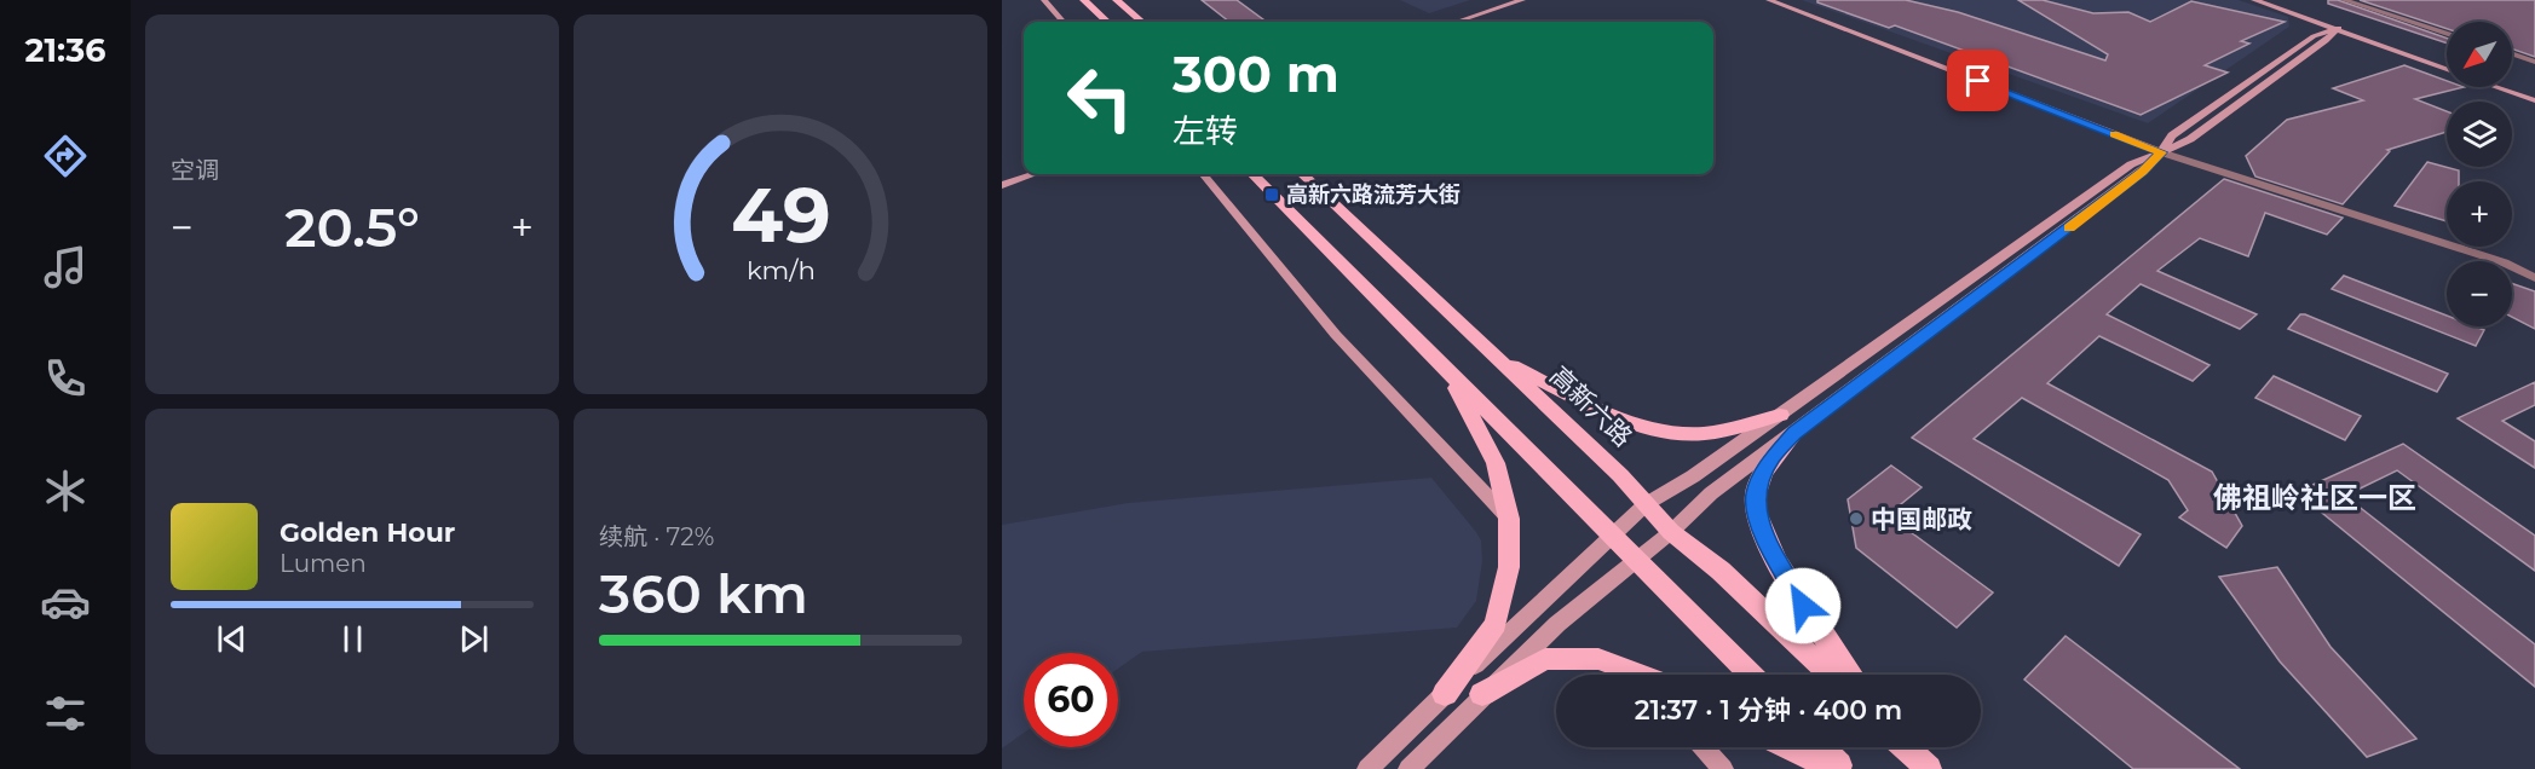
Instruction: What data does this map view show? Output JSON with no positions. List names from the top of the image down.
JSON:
{
  "streets": {
    "main road": ["高新六路"]
  },
  "districts": ["佛祖岭社区一区"],
  "places": {
    "transit": ["高新六路流芳大街"],
    "other": ["中国邮政"]
  },
  "north": "bottom left",
  "page": {
    "tabs": "21:36",
    "tile": [
      "空调",
      ["续航 · 72%", "360 km"]
    ],
    "map_buttons": ["+", "−"],
    "turn": ["300 m", "左转"],
    "heat": ["−", "20.5°", "+"],
    "song": ["Golden Hour", "Lumen"],
    "limit": "60",
    "trip": "21:37 · 1 分钟 · 400 m",
    "gauge": ["49", "km/h"]
  }
}
